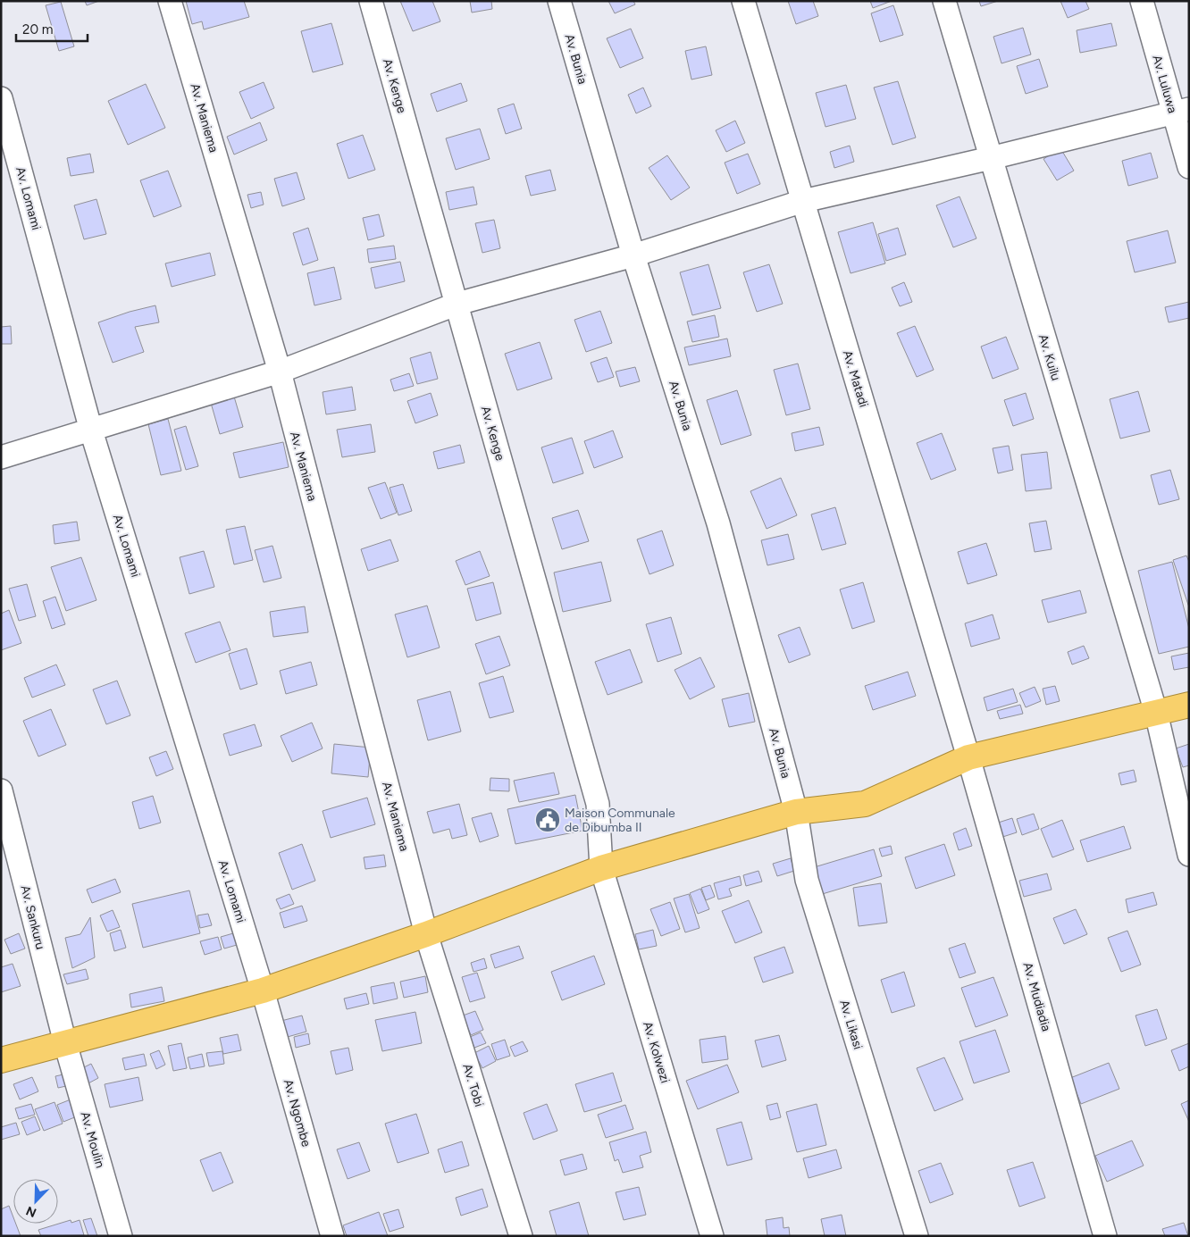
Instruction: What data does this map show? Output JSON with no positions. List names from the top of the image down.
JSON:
{
  "streets": {
    "street": [
      "Av. Bunia",
      "Av. Luluwa",
      "Av. Kenge",
      "Av. Maniema",
      "Av. Lomami",
      "Av. Kuilu",
      "Av. Matadi",
      "Av. Sankuru",
      "Av. Mudiadia",
      "Av. Likasi",
      "Av. Kolwezi",
      "Av. Tobi",
      "Av. Ngombe",
      "Av. Moulin"
    ]
  },
  "crossings": [
    ["Av. Bunia", "Av. Likasi"],
    ["Av. Kenge", "Av. Kolwezi"],
    ["Av. Maniema", "Av. Tobi"],
    ["Av. Lomami", "Av. Ngombe"],
    ["Av. Matadi", "Av. Mudiadia"],
    ["Av. Sankuru", "Av. Moulin"]
  ],
  "places": {
    "public building": ["Maison Communale de Dibumba II"]
  },
  "scale_bar": "20 m",
  "north": "bottom left"
}
